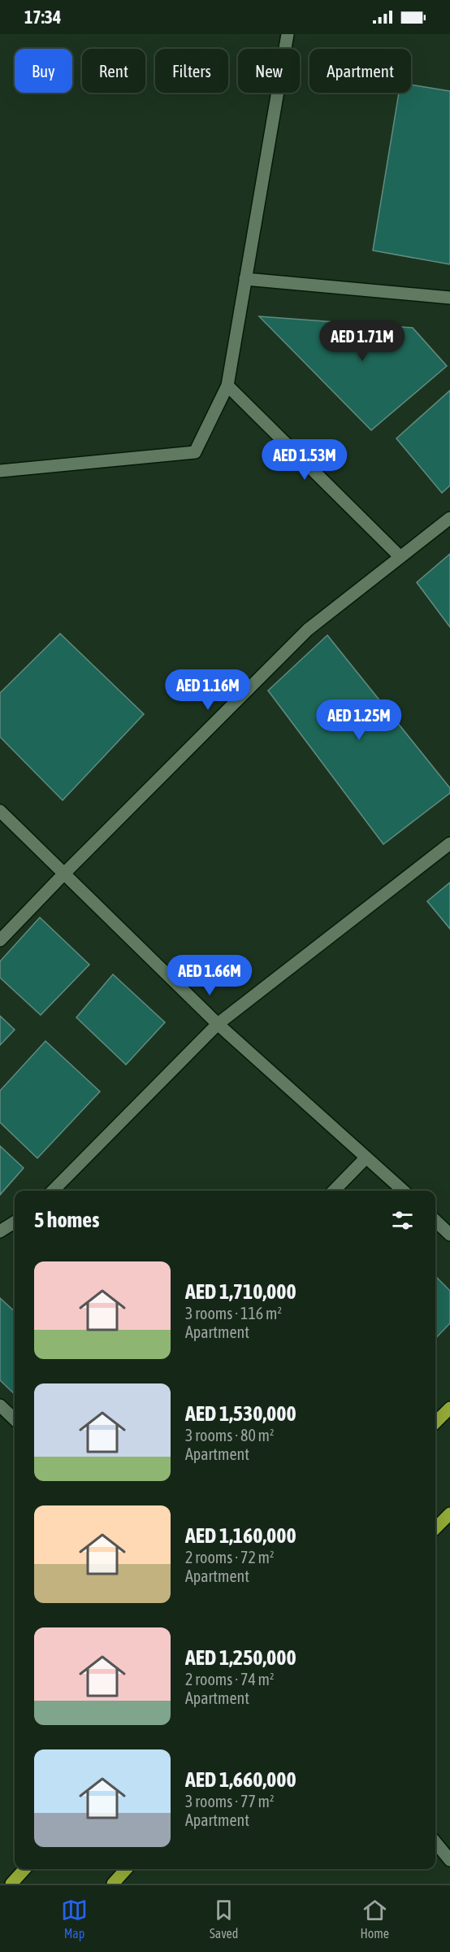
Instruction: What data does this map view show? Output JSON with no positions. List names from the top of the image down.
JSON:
{
  "page": {
    "status": "17:34",
    "chip": [
      "Buy",
      "Rent",
      "Filters",
      "New",
      "Apartment"
    ],
    "price": [
      "AED 1.71M",
      "AED 1.53M",
      "AED 1.16M",
      "AED 1.25M",
      "AED 1.66M"
    ],
    "heading": "5 homes",
    "list": [
      {
        "name": "AED 1,710,000",
        "note": "3 rooms · 116 m² · Apartment"
      },
      {
        "name": "AED 1,530,000",
        "note": "3 rooms · 80 m² · Apartment"
      },
      {
        "name": "AED 1,160,000",
        "note": "2 rooms · 72 m² · Apartment"
      },
      {
        "name": "AED 1,250,000",
        "note": "2 rooms · 74 m² · Apartment"
      },
      {
        "name": "AED 1,660,000",
        "note": "3 rooms · 77 m² · Apartment"
      }
    ],
    "tabs": ["Map", "Saved", "Home"]
  }
}
